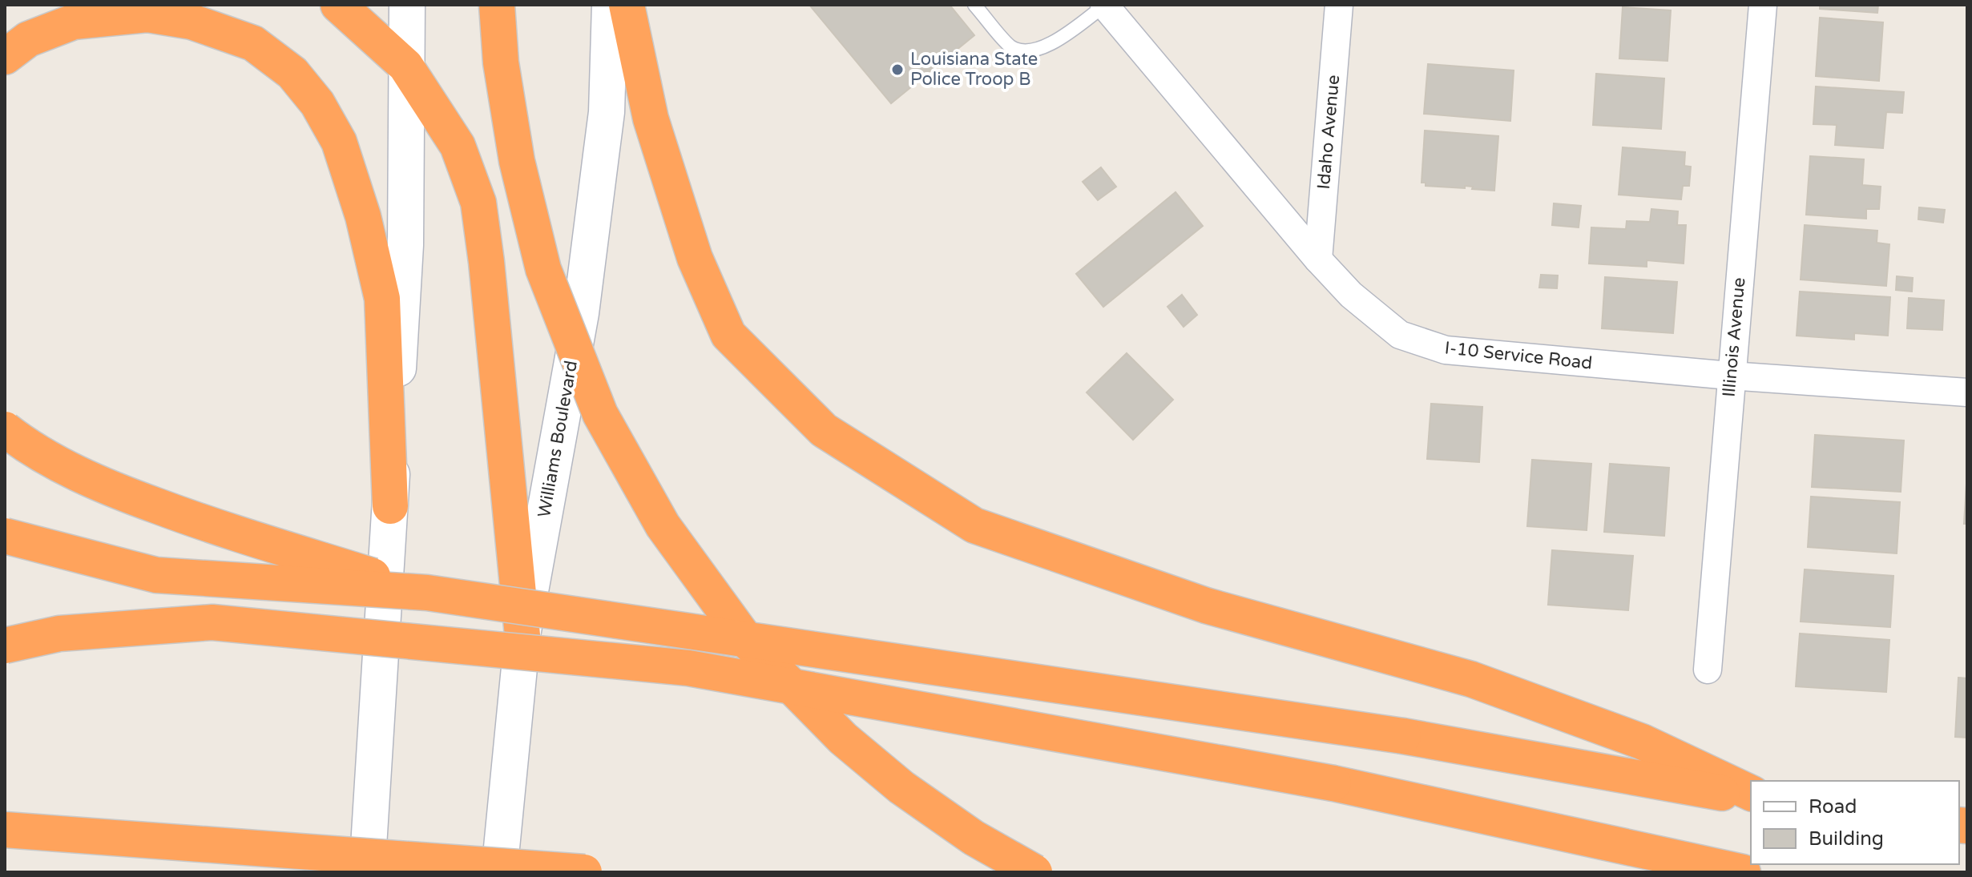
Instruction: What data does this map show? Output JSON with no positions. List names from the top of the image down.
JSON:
{
  "streets": {
    "main road": ["Williams Boulevard"],
    "street": ["Idaho Avenue", "Illinois Avenue", "I-10 Service Road"]
  },
  "crossings": [
    ["Idaho Avenue", "I-10 Service Road"],
    ["Illinois Avenue", "I-10 Service Road"]
  ],
  "places": ["Louisiana State Police Troop B"],
  "legend": ["Road", "Building"]
}
